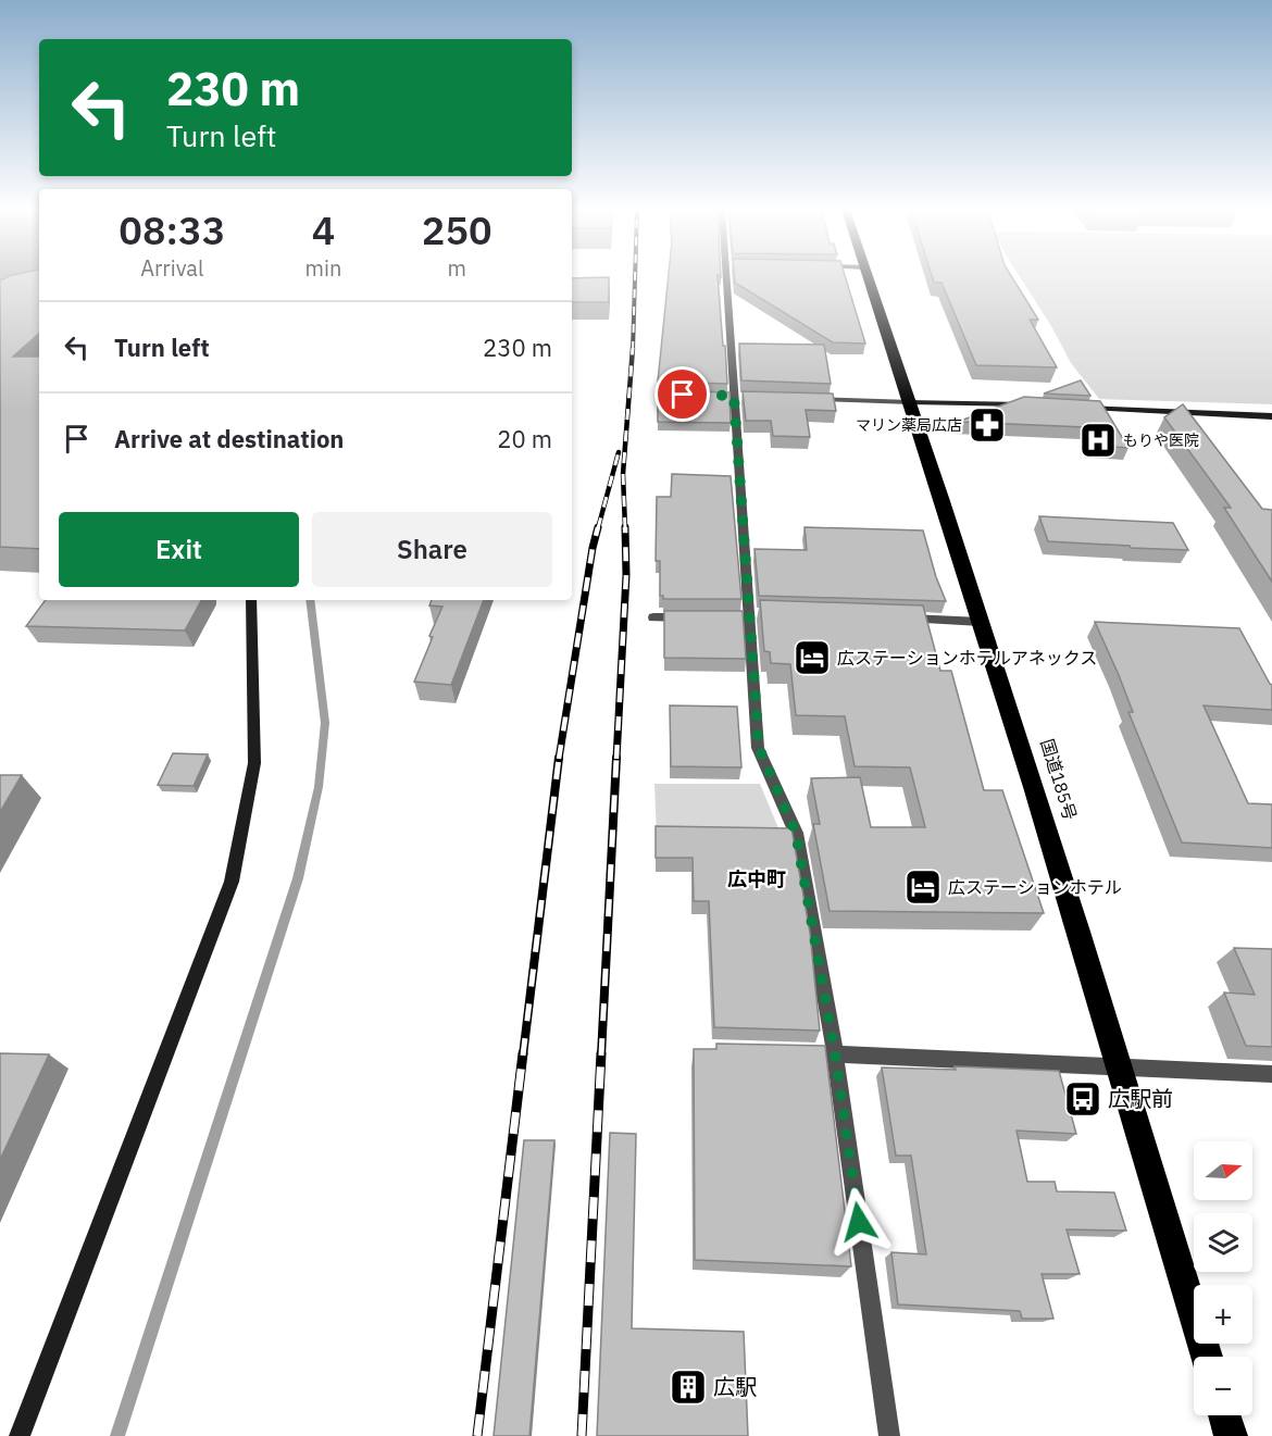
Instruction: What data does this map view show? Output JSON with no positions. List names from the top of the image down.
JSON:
{
  "streets": {
    "highway": ["国道185号"]
  },
  "districts": ["広中町"],
  "places": {
    "pharmacy": ["マリン薬局広店"],
    "hospital": ["もりや医院"],
    "hotel": ["広ステーションホテルアネックス", "広ステーションホテル"],
    "bus stop": ["広駅前"],
    "building": ["広駅"]
  },
  "north": "right",
  "page": {
    "turn": ["230 m", "Turn left"],
    "eta": [
      "08:33",
      "Arrival",
      "4",
      "min",
      "250",
      "m"
    ],
    "list": [
      {
        "name": "Turn left",
        "value": "230 m"
      },
      {
        "name": "Arrive at destination",
        "value": "20 m"
      }
    ],
    "buttons": ["Exit", "Share"],
    "map_buttons": ["+", "−"]
  }
}
